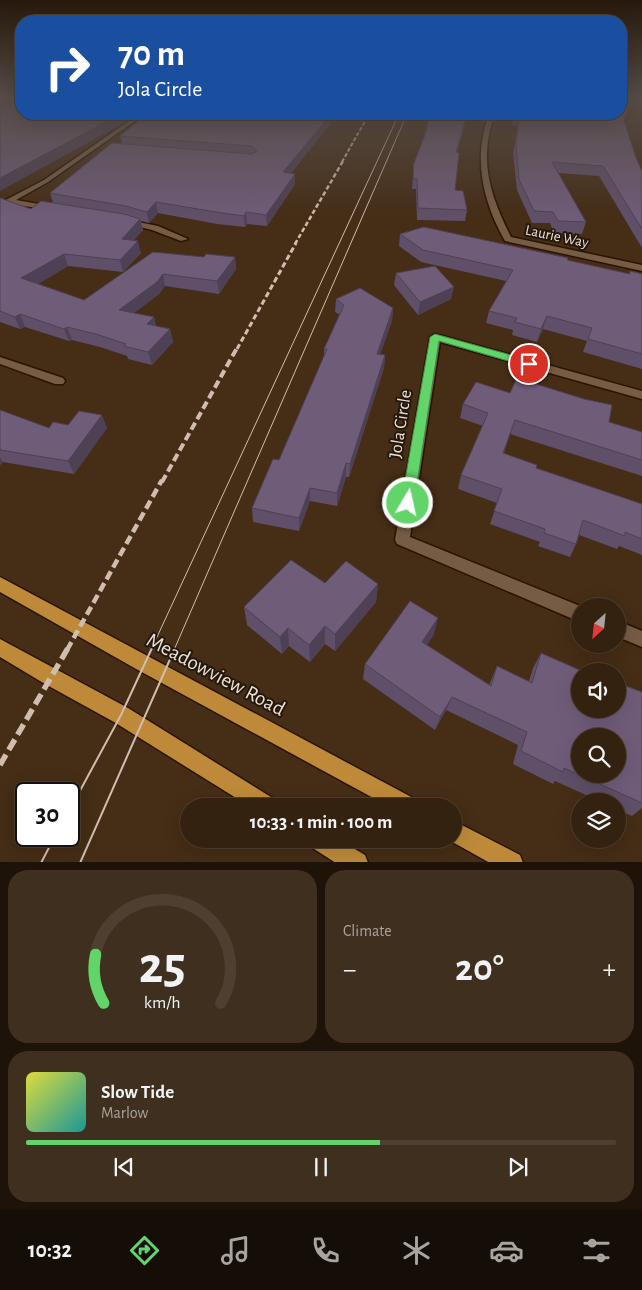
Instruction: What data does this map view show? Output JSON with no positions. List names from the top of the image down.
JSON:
{
  "streets": {
    "main road": ["Meadowview Road"],
    "street": ["Laurie Way", "Jola Circle"]
  },
  "north": "bottom left",
  "page": {
    "turn": ["70 m", "Jola Circle"],
    "limit": "30",
    "trip": "10:33 · 1 min · 100 m",
    "tile": "Climate",
    "heat": ["−", "20°", "+"],
    "song": ["Slow Tide", "Marlow"],
    "tabs": "10:32",
    "gauge": ["25", "km/h"]
  }
}
